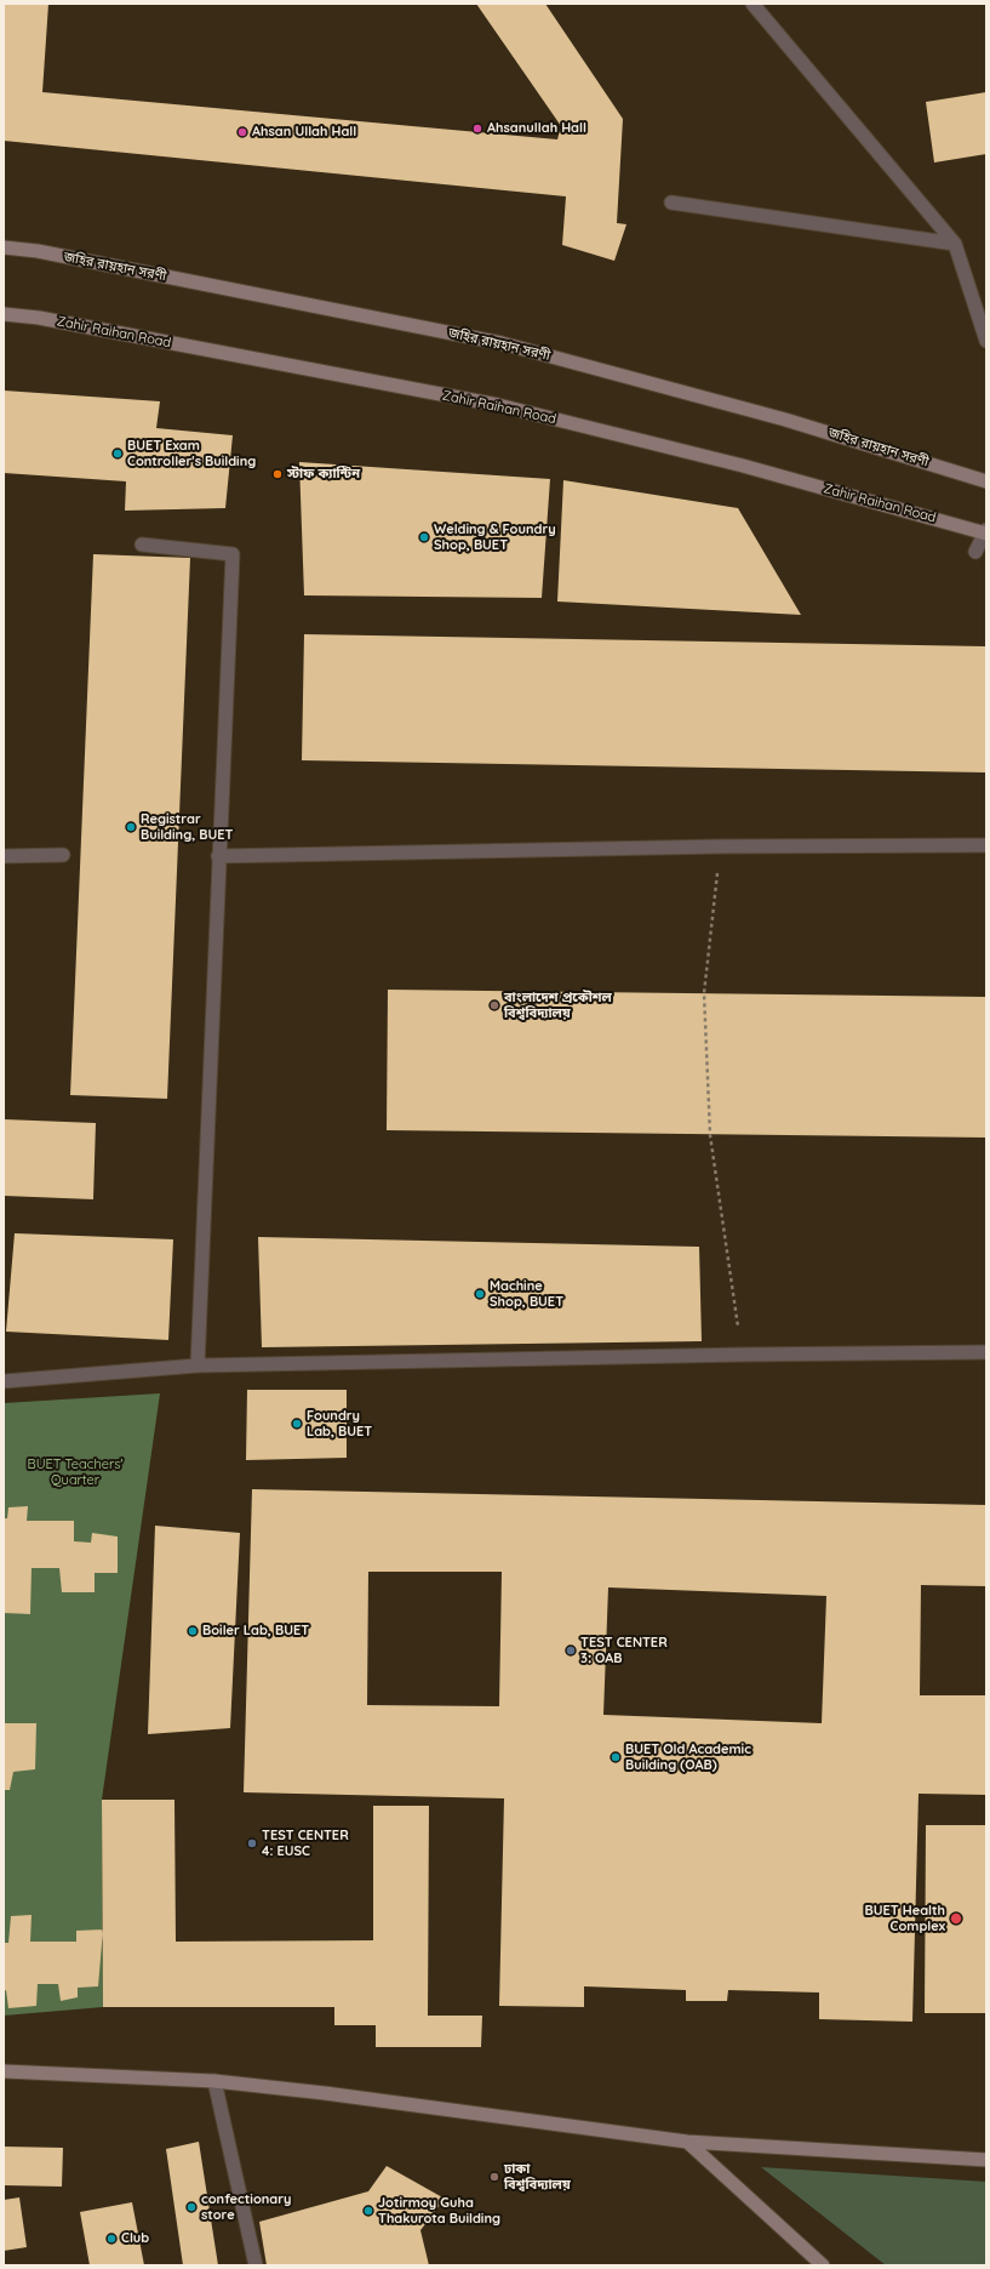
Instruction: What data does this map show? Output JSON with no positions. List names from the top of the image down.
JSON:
{
  "streets": {
    "main road": ["জহির রায়হান সরণী", "Zahir Raihan Road"]
  },
  "parks": ["BUET Teachers' Quarter"],
  "places": [
    "Ahsanullah Hall",
    "Ahsan Ullah Hall",
    "BUET Exam Controller's Building",
    "স্টাফ ক্যান্টিন",
    "Welding & Foundry Shop, BUET",
    "Registrar Building, BUET",
    "বাংলাদেশ প্রকৌশল বিশ্ববিদ্যালয়",
    "Machine Shop, BUET",
    "Foundry Lab, BUET",
    "Boiler Lab, BUET",
    "TEST CENTER 3: OAB",
    "BUET Old Academic Building (OAB)",
    "TEST CENTER 4: EUSC",
    "BUET Health Complex",
    "ঢাকা বিশ্ববিদ্যালয়",
    "confectionary store",
    "Jotirmoy Guha Thakurota Building",
    "Club"
  ]
}
